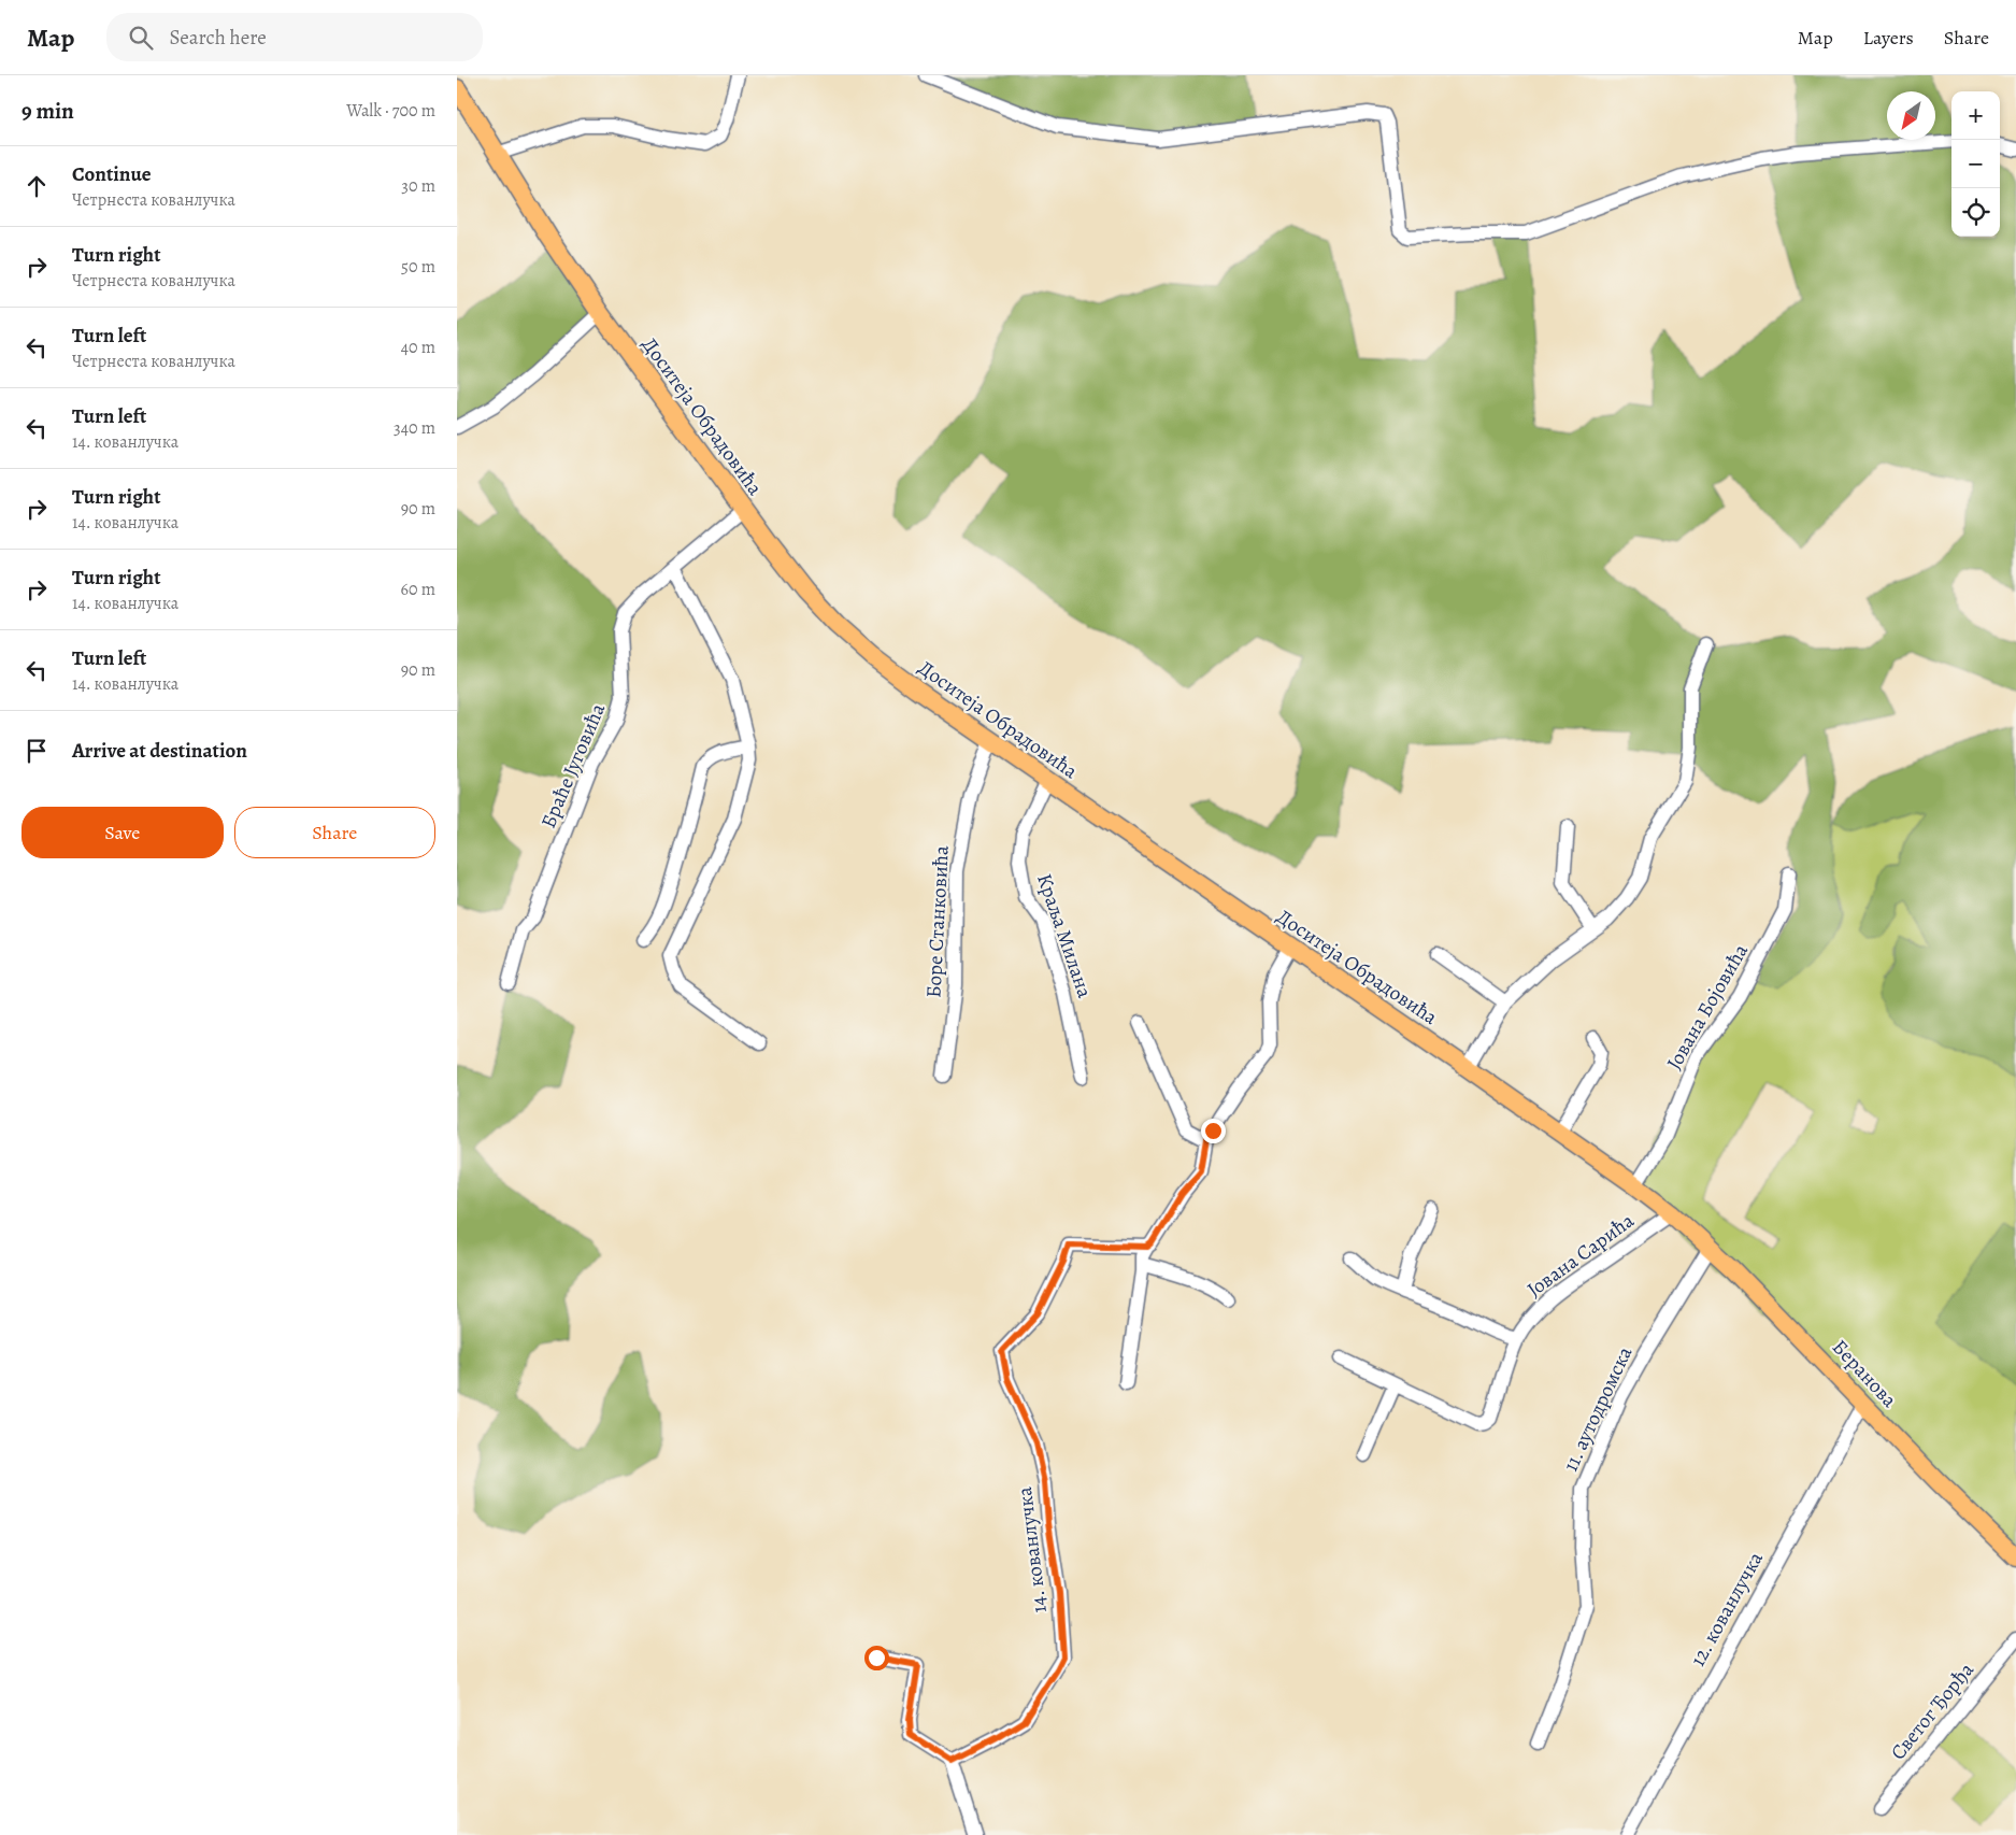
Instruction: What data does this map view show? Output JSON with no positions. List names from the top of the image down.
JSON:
{
  "streets": {
    "main road": ["Доситеја Обрадовића", "Беранова"],
    "street": [
      "Браће Југовића",
      "Боре Станковића",
      "Краља Милана",
      "Јована Бојовића",
      "Јована Сарића",
      "11. аутодромска",
      "14. кованлучка",
      "12. кованлучка",
      "Светог Ђорђа"
    ]
  },
  "crossings": [
    ["Доситеја Обрадовића", "Браће Југовића"],
    ["Доситеја Обрадовића", "Боре Станковића"],
    ["Доситеја Обрадовића", "Краља Милана"],
    ["Доситеја Обрадовића", "Јована Бојовића"],
    ["Доситеја Обрадовића", "Јована Сарића"],
    ["Доситеја Обрадовића", "Беранова"],
    ["Јована Сарића", "Беранова"],
    ["Беранова", "11. аутодромска"],
    ["Беранова", "12. кованлучка"]
  ],
  "north": "bottom left",
  "page": {
    "header": "Map",
    "search": "Search here",
    "nav": ["Map", "Layers", "Share"],
    "heading": ["9 min", "Walk · 700 m"],
    "map_buttons": ["+", "−"],
    "list": [
      ["Continue", "Четрнеста кованлучка", "30 m"],
      ["Turn right", "Четрнеста кованлучка", "50 m"],
      ["Turn left", "Четрнеста кованлучка", "40 m"],
      ["Turn left", "14. кованлучка", "340 m"],
      ["Turn right", "14. кованлучка", "90 m"],
      ["Turn right", "14. кованлучка", "60 m"],
      ["Turn left", "14. кованлучка", "90 m"],
      "Arrive at destination"
    ],
    "buttons": ["Save", "Share"]
  }
}
